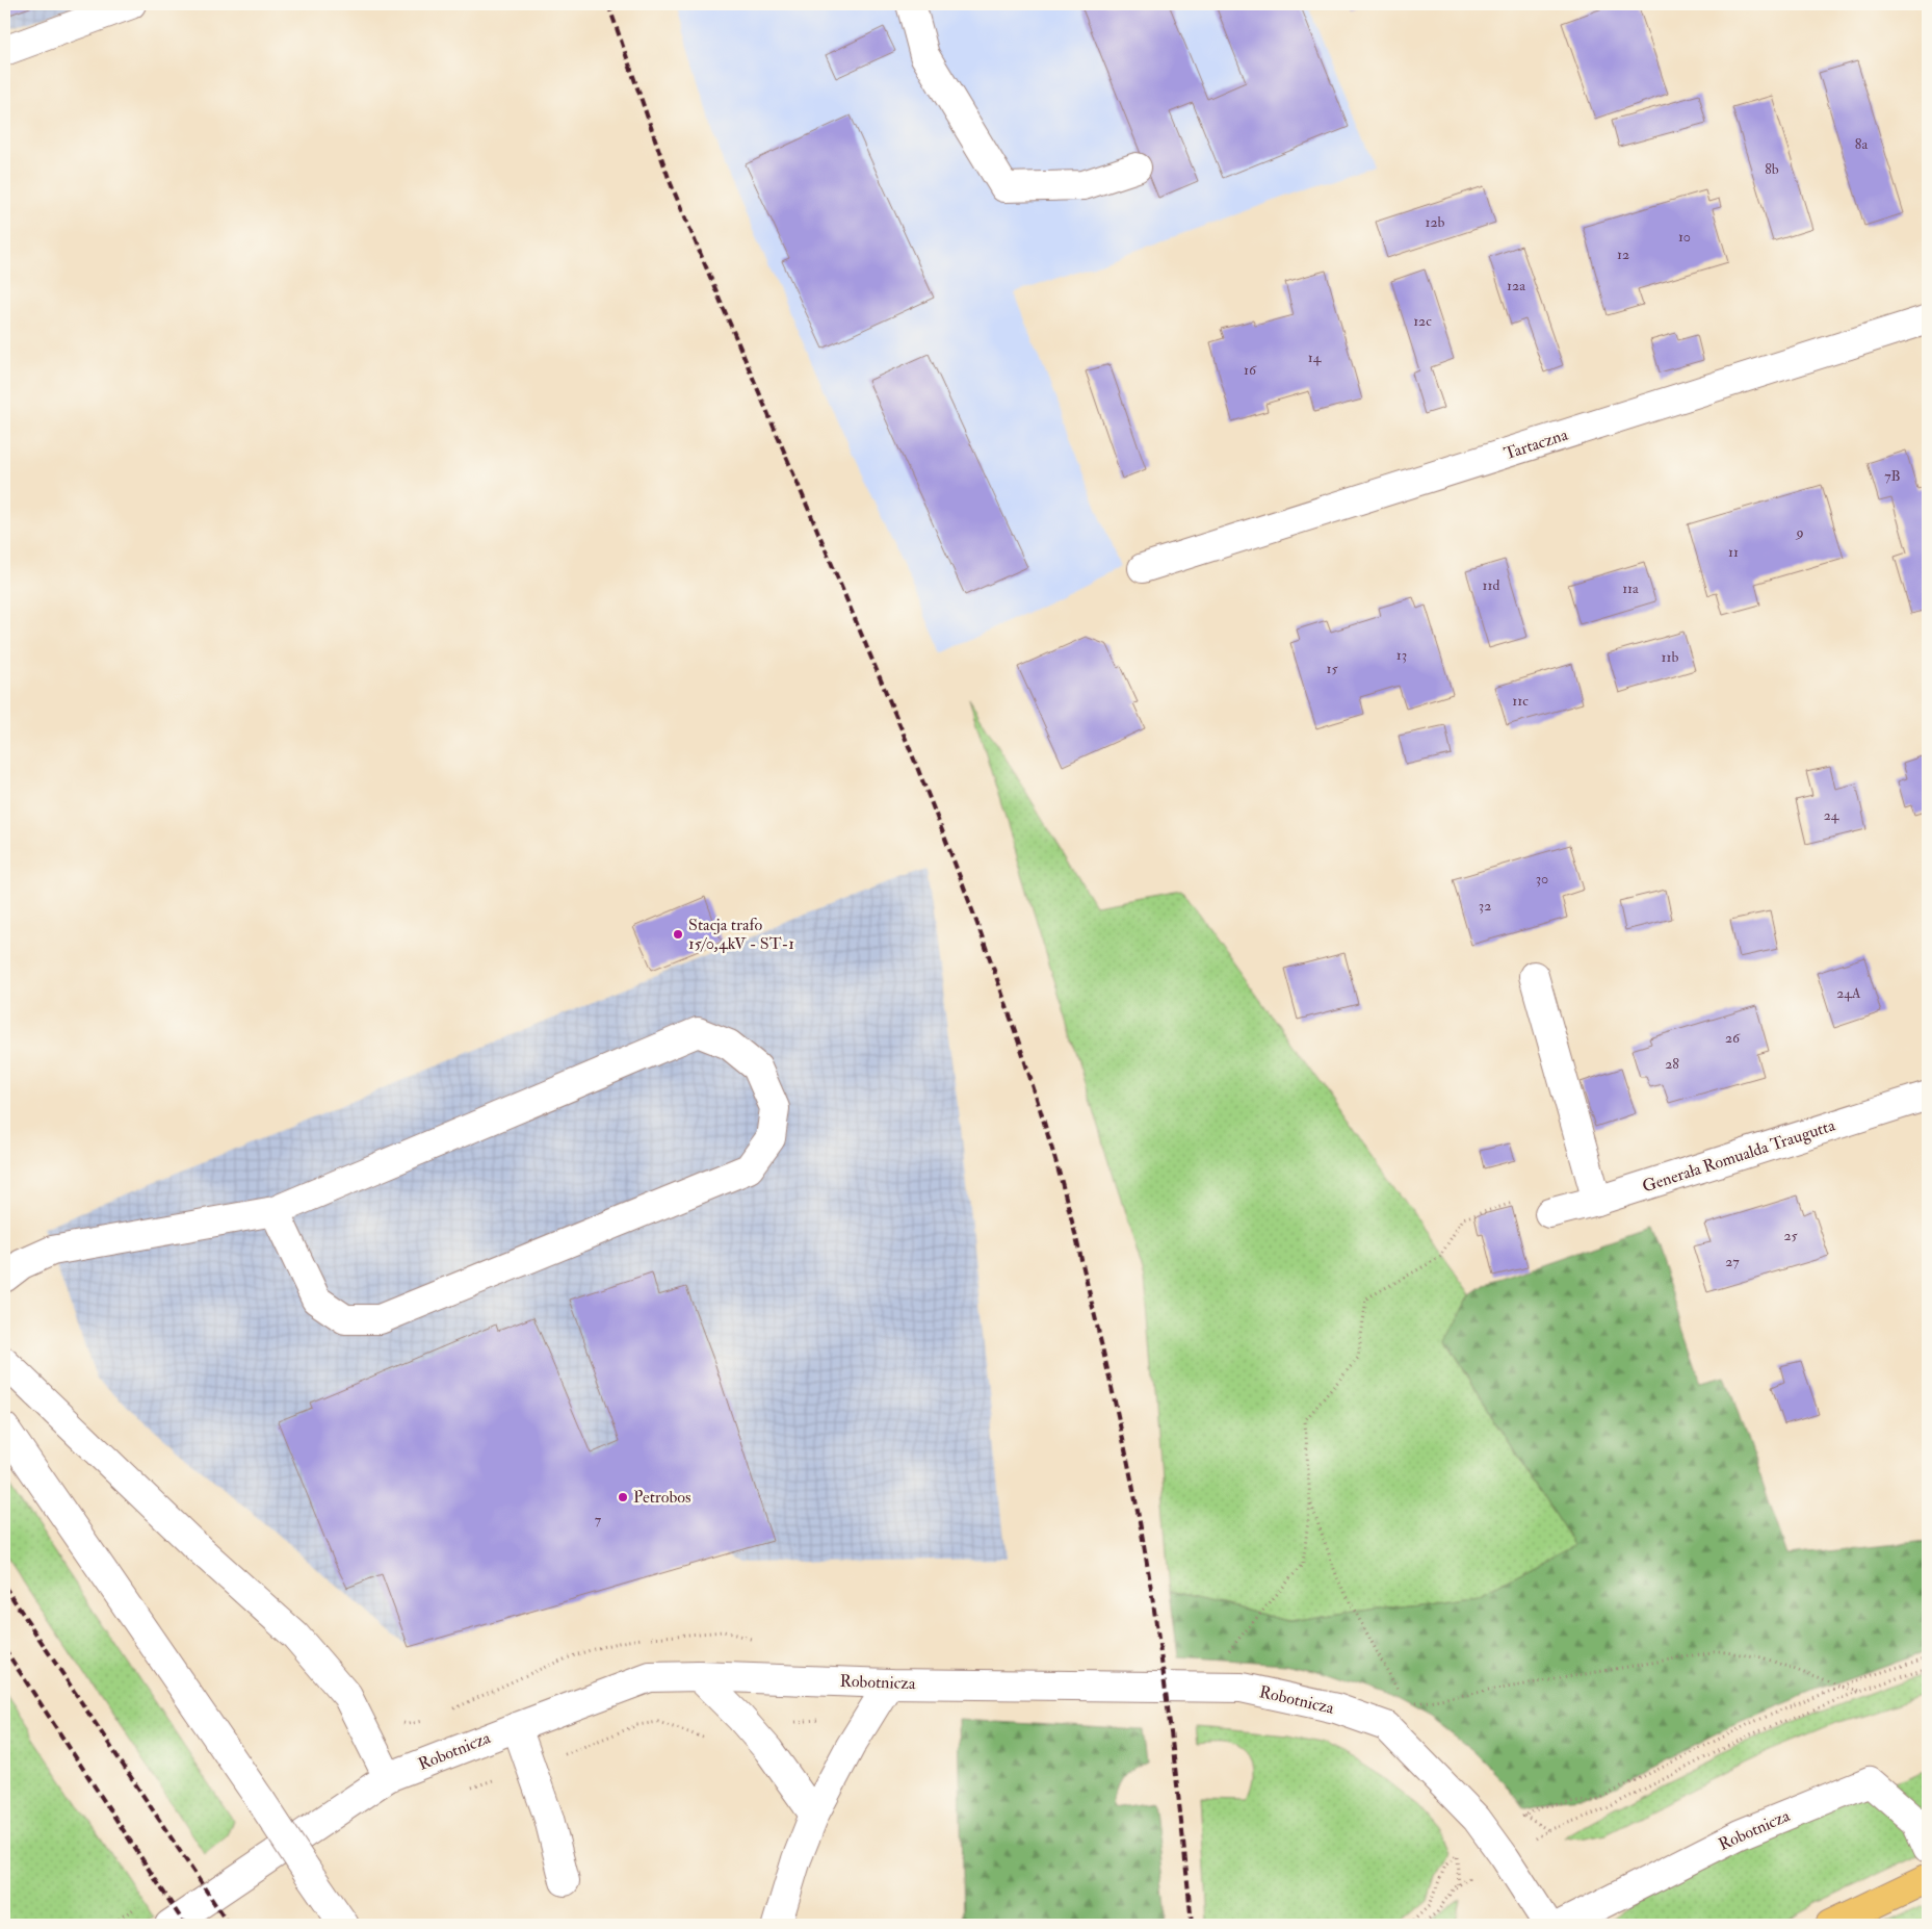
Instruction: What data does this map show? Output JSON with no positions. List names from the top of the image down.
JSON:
{
  "streets": {
    "street": ["Tartaczna", "Generała Romualda Traugutta", "Robotnicza"]
  },
  "places": ["Stacja trafo 15/0,4kV - ST-1", "Petrobos"],
  "house_numbers": [
    "8a",
    "8b",
    "12b",
    "10",
    "12",
    "12a",
    "12c",
    "14",
    "16",
    "7B",
    "9",
    "11",
    "11d",
    "11a",
    "13",
    "11b",
    "15",
    "11c",
    "24",
    "30",
    "32",
    "24A",
    "26",
    "28",
    "25",
    "27",
    "7"
  ]
}
